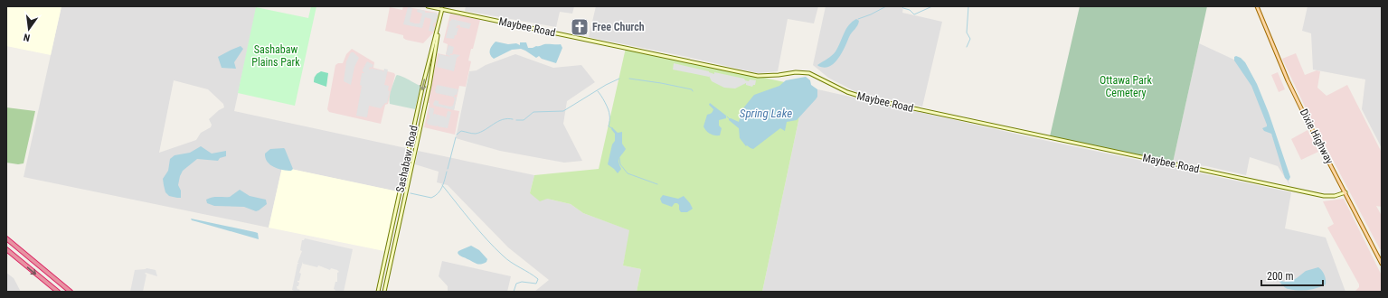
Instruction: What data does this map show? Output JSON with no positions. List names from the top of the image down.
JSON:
{
  "streets": {
    "main road": ["Maybee Road", "Dixie Highway", "Sashabaw Road"]
  },
  "crossings": [
    ["Maybee Road", "Dixie Highway"],
    ["Maybee Road", "Sashabaw Road"]
  ],
  "water": ["Spring Lake"],
  "parks": ["Sashabaw Plains Park", "Ottawa Park Cemetery"],
  "places": {
    "church": ["Free Church"]
  },
  "scale_bar": "200 m",
  "north": "bottom"
}
